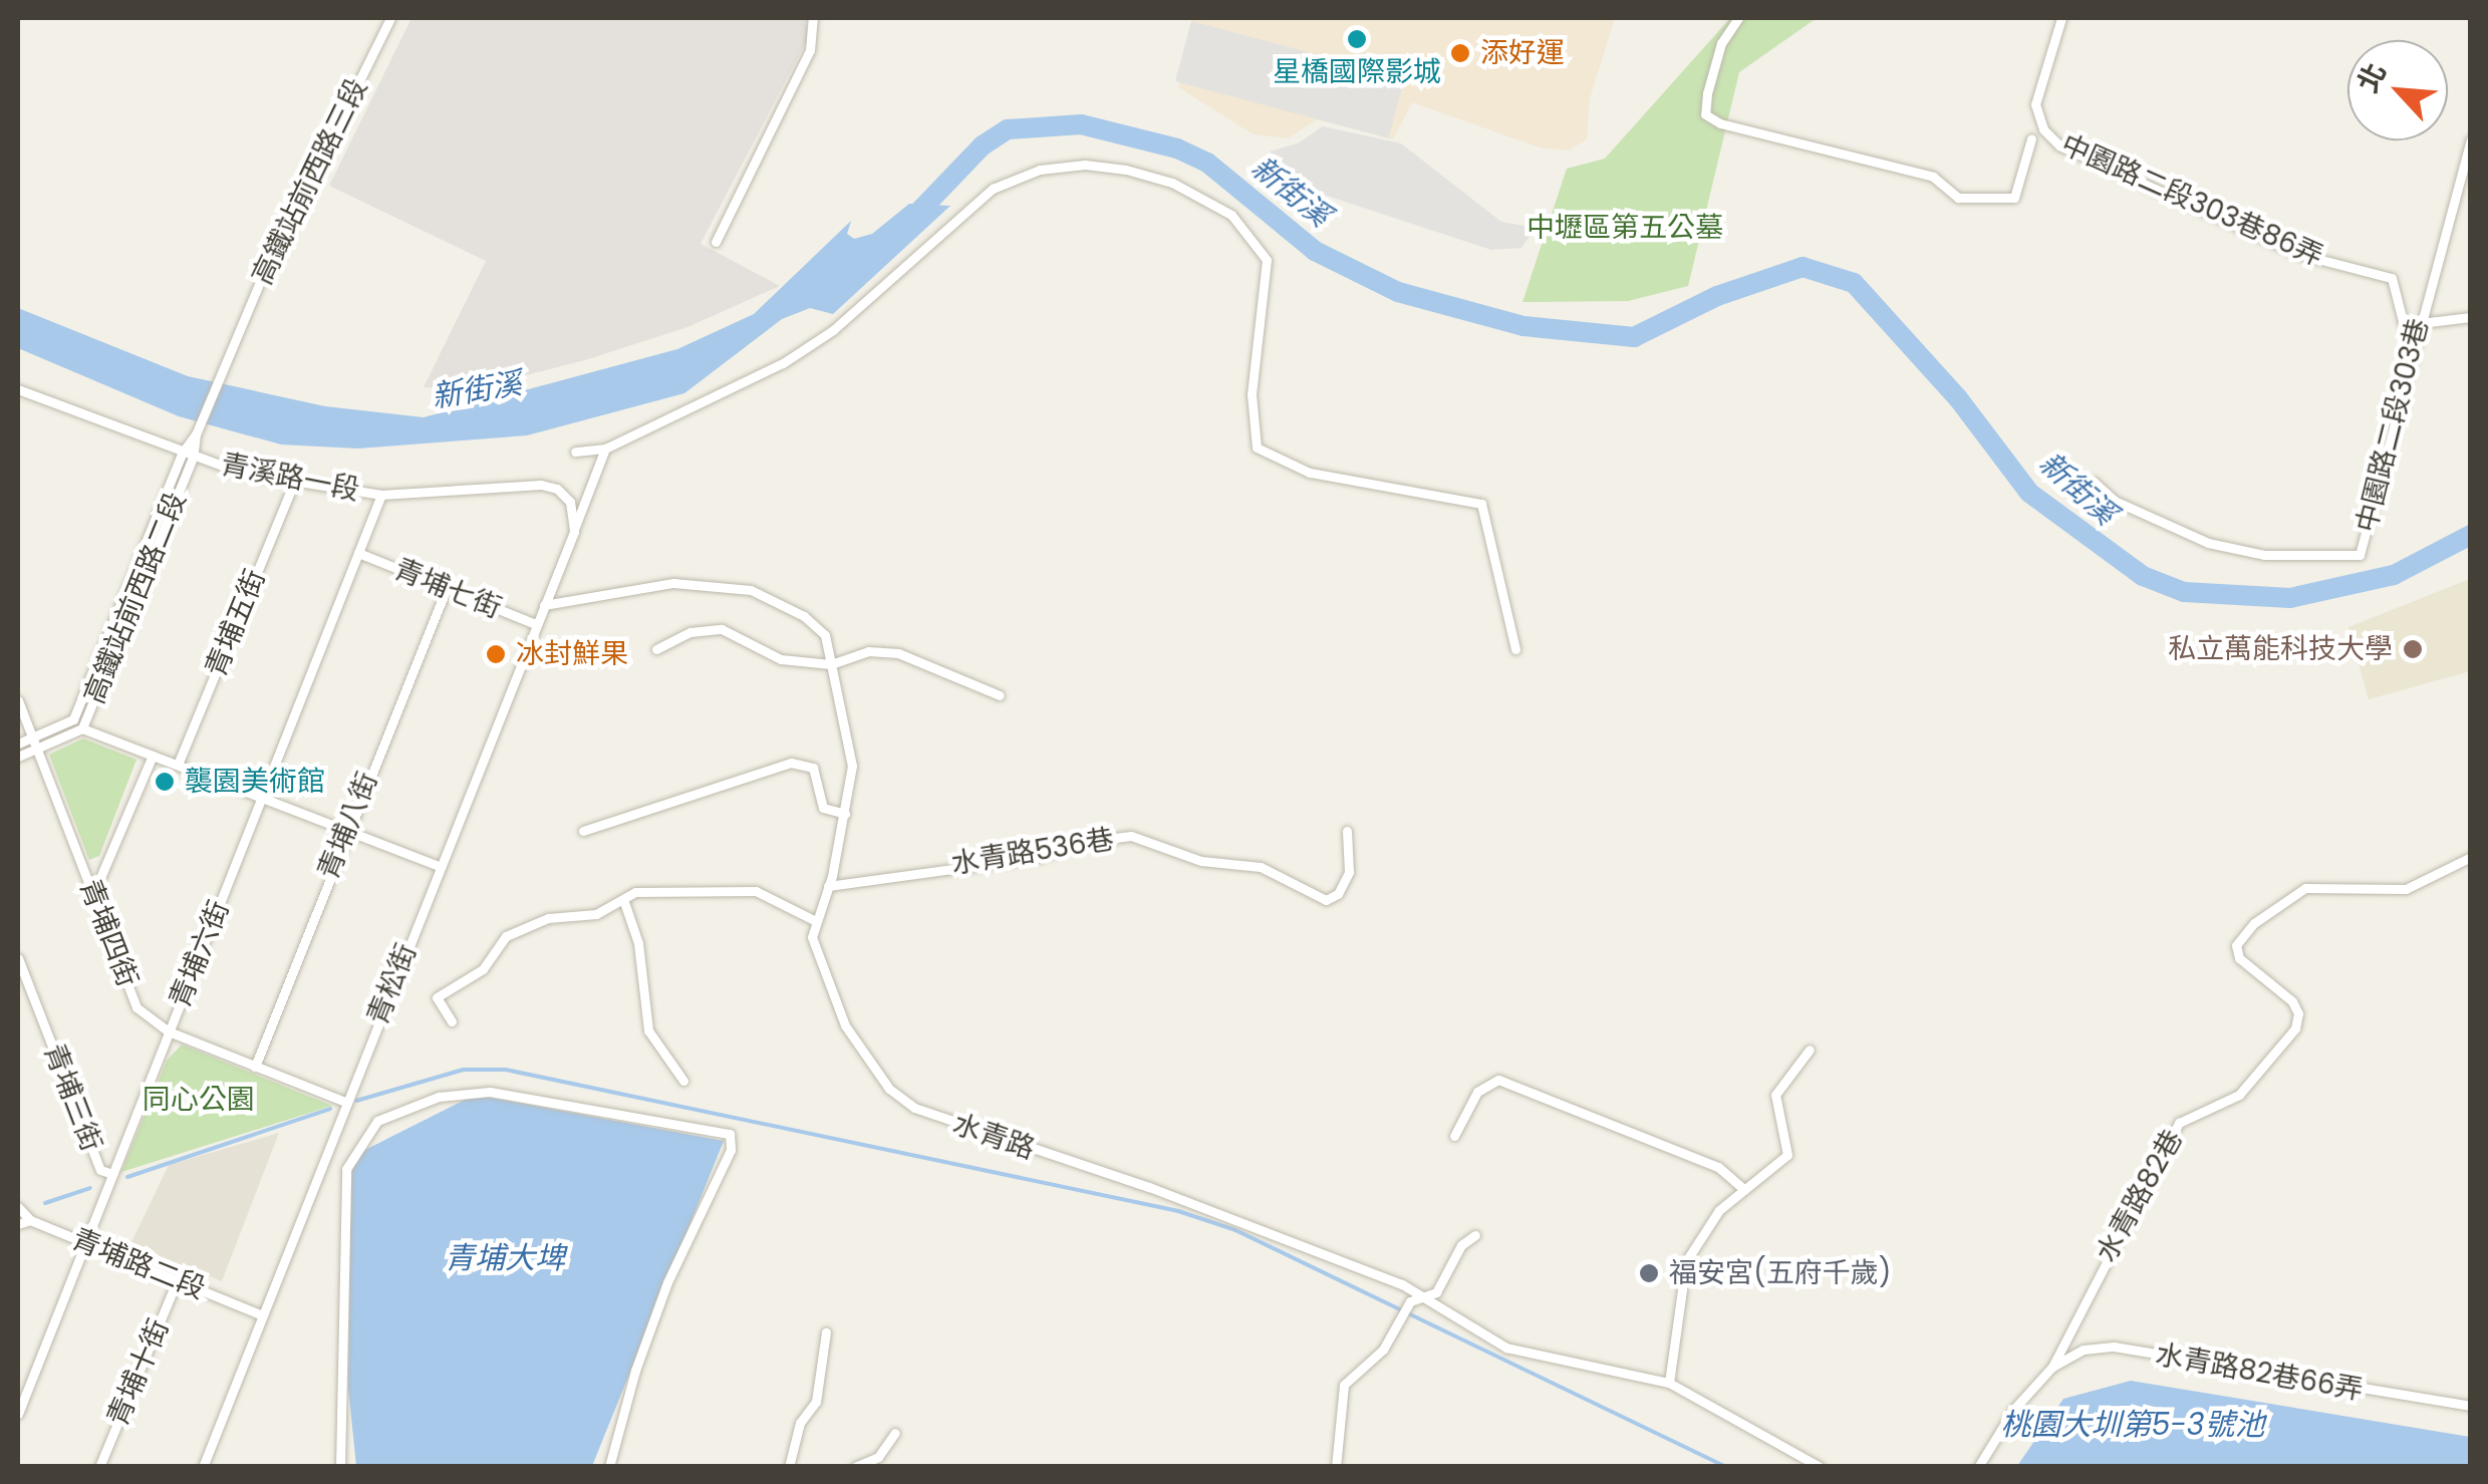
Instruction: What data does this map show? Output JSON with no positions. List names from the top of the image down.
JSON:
{
  "streets": {
    "street": [
      "高鐵站前西路三段",
      "中園路二段303巷86弄",
      "中園路二段303巷",
      "青溪路一段",
      "青埔七街",
      "高鐵站前西路二段",
      "青埔五街",
      "青埔八街",
      "水青路536巷",
      "青埔四街",
      "青埔六街",
      "青松街",
      "青埔三街",
      "水青路",
      "水青路82巷",
      "青埔路二段",
      "青埔十街",
      "水青路82巷66弄"
    ]
  },
  "crossings": [
    ["高鐵站前西路三段", "青溪路一段"],
    ["高鐵站前西路三段", "高鐵站前西路二段"],
    ["中園路二段303巷86弄", "中園路二段303巷"],
    ["青溪路一段", "高鐵站前西路二段"],
    ["青溪路一段", "青埔五街"],
    ["青溪路一段", "青埔六街"],
    ["青溪路一段", "青松街"],
    ["青埔七街", "青埔八街"],
    ["青埔七街", "青埔六街"],
    ["青埔七街", "青松街"],
    ["高鐵站前西路二段", "青埔四街"],
    ["青埔八街", "青埔四街"],
    ["水青路536巷", "水青路"],
    ["青埔四街", "青埔六街"],
    ["青埔四街", "青松街"],
    ["青埔六街", "青埔三街"],
    ["青埔六街", "青埔路二段"],
    ["青松街", "水青路"],
    ["青松街", "青埔路二段"],
    ["水青路82巷", "水青路82巷66弄"],
    ["青埔路二段", "青埔十街"]
  ],
  "water": ["新街溪", "青埔大埤", "桃園大圳第5-3號池"],
  "parks": ["中壢區第五公墓", "同心公園"],
  "places": [
    "星橋國際影城",
    "添好運",
    "私立萬能科技大學",
    "冰封鮮果",
    "襲園美術館",
    "福安宮(五府千歲)"
  ],
  "north": "top left"
}
